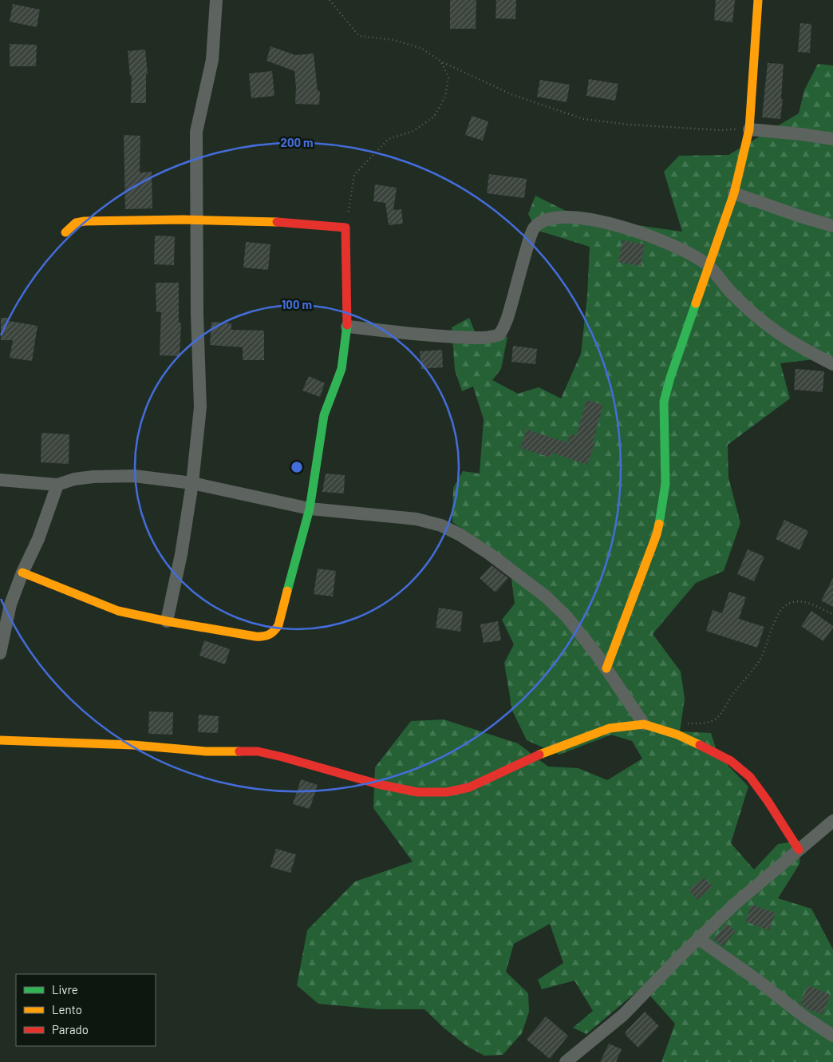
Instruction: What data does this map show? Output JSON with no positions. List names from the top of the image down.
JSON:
{
  "legend": ["Livre", "Lento", "Parado"],
  "rings": ["200 m", "100 m"]
}
